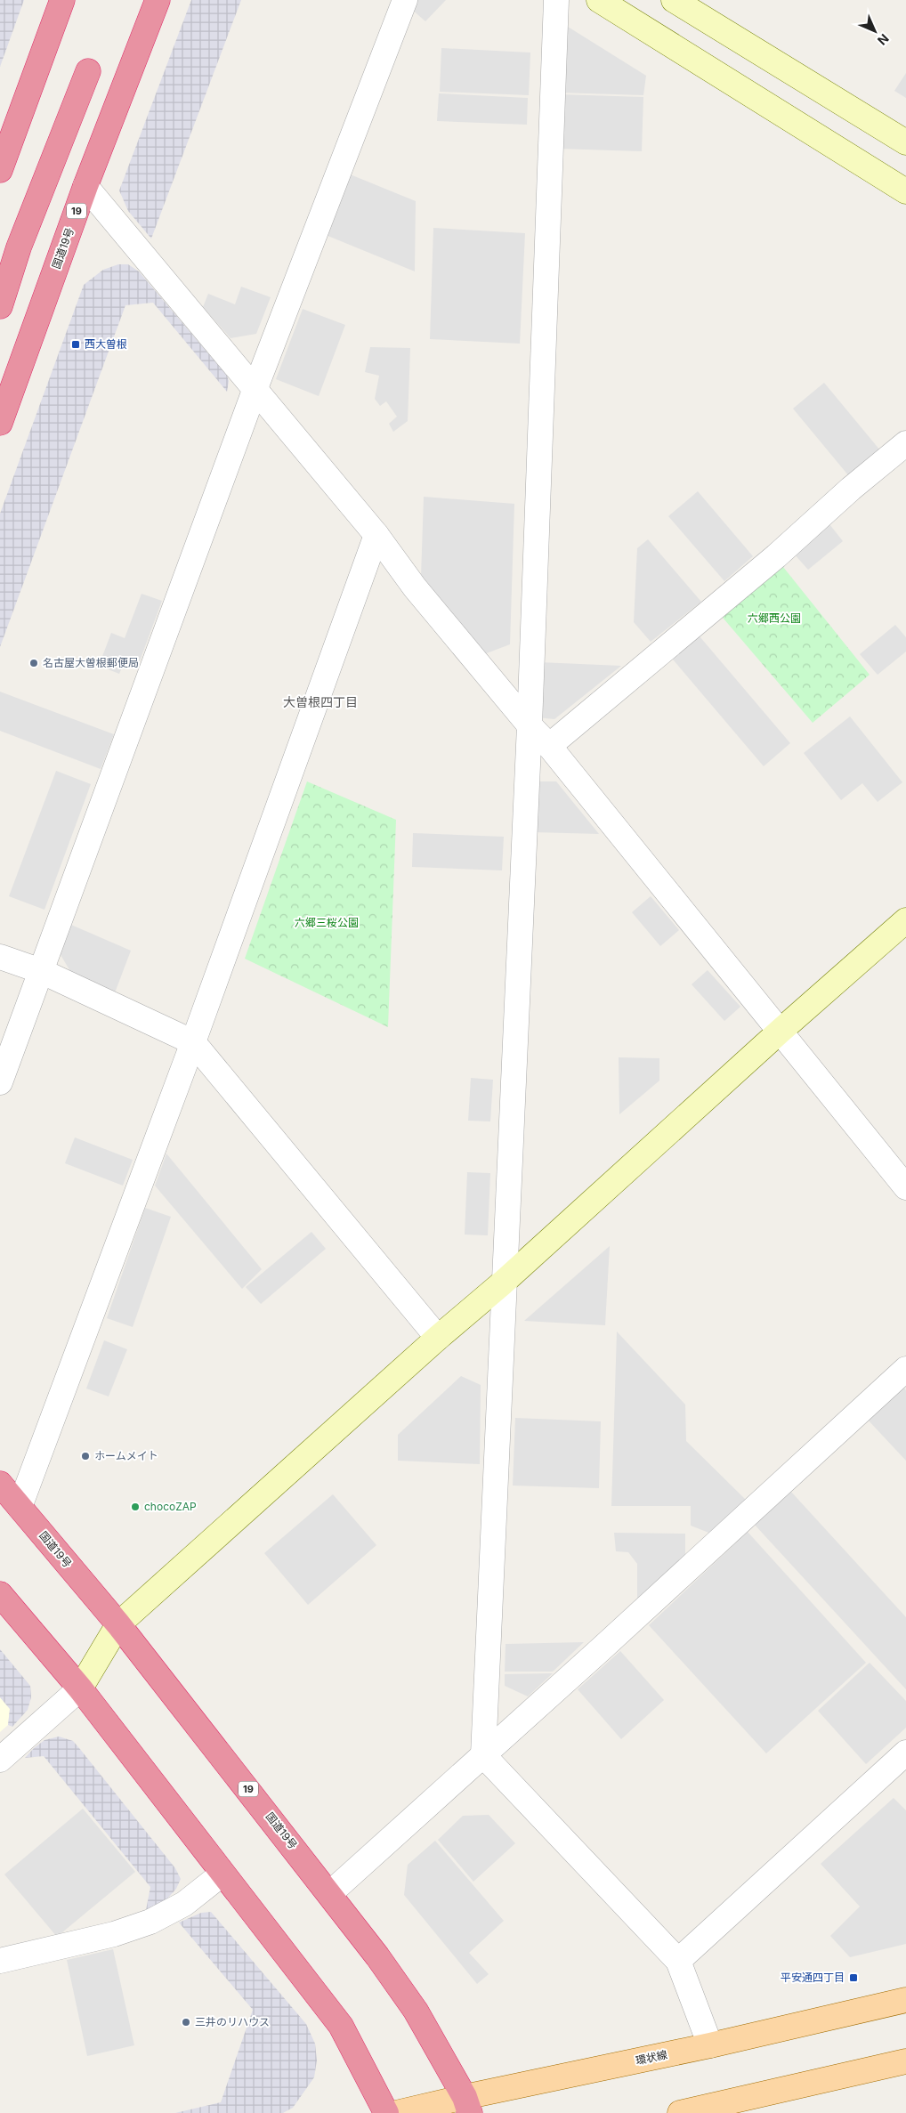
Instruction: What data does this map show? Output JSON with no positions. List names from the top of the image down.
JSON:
{
  "streets": {
    "highway": ["19", "国道19号"],
    "main road": ["環状線"]
  },
  "crossings": [
    ["国道19号", "環状線"]
  ],
  "districts": ["大曽根四丁目"],
  "parks": ["六郷西公園", "六郷三桜公園"],
  "places": {
    "transit": ["西大曽根", "平安通四丁目"],
    "other": [
      "名古屋大曽根郵便局",
      "ホームメイト",
      "chocoZAP",
      "三井のリハウス"
    ]
  },
  "north": "bottom right"
}
